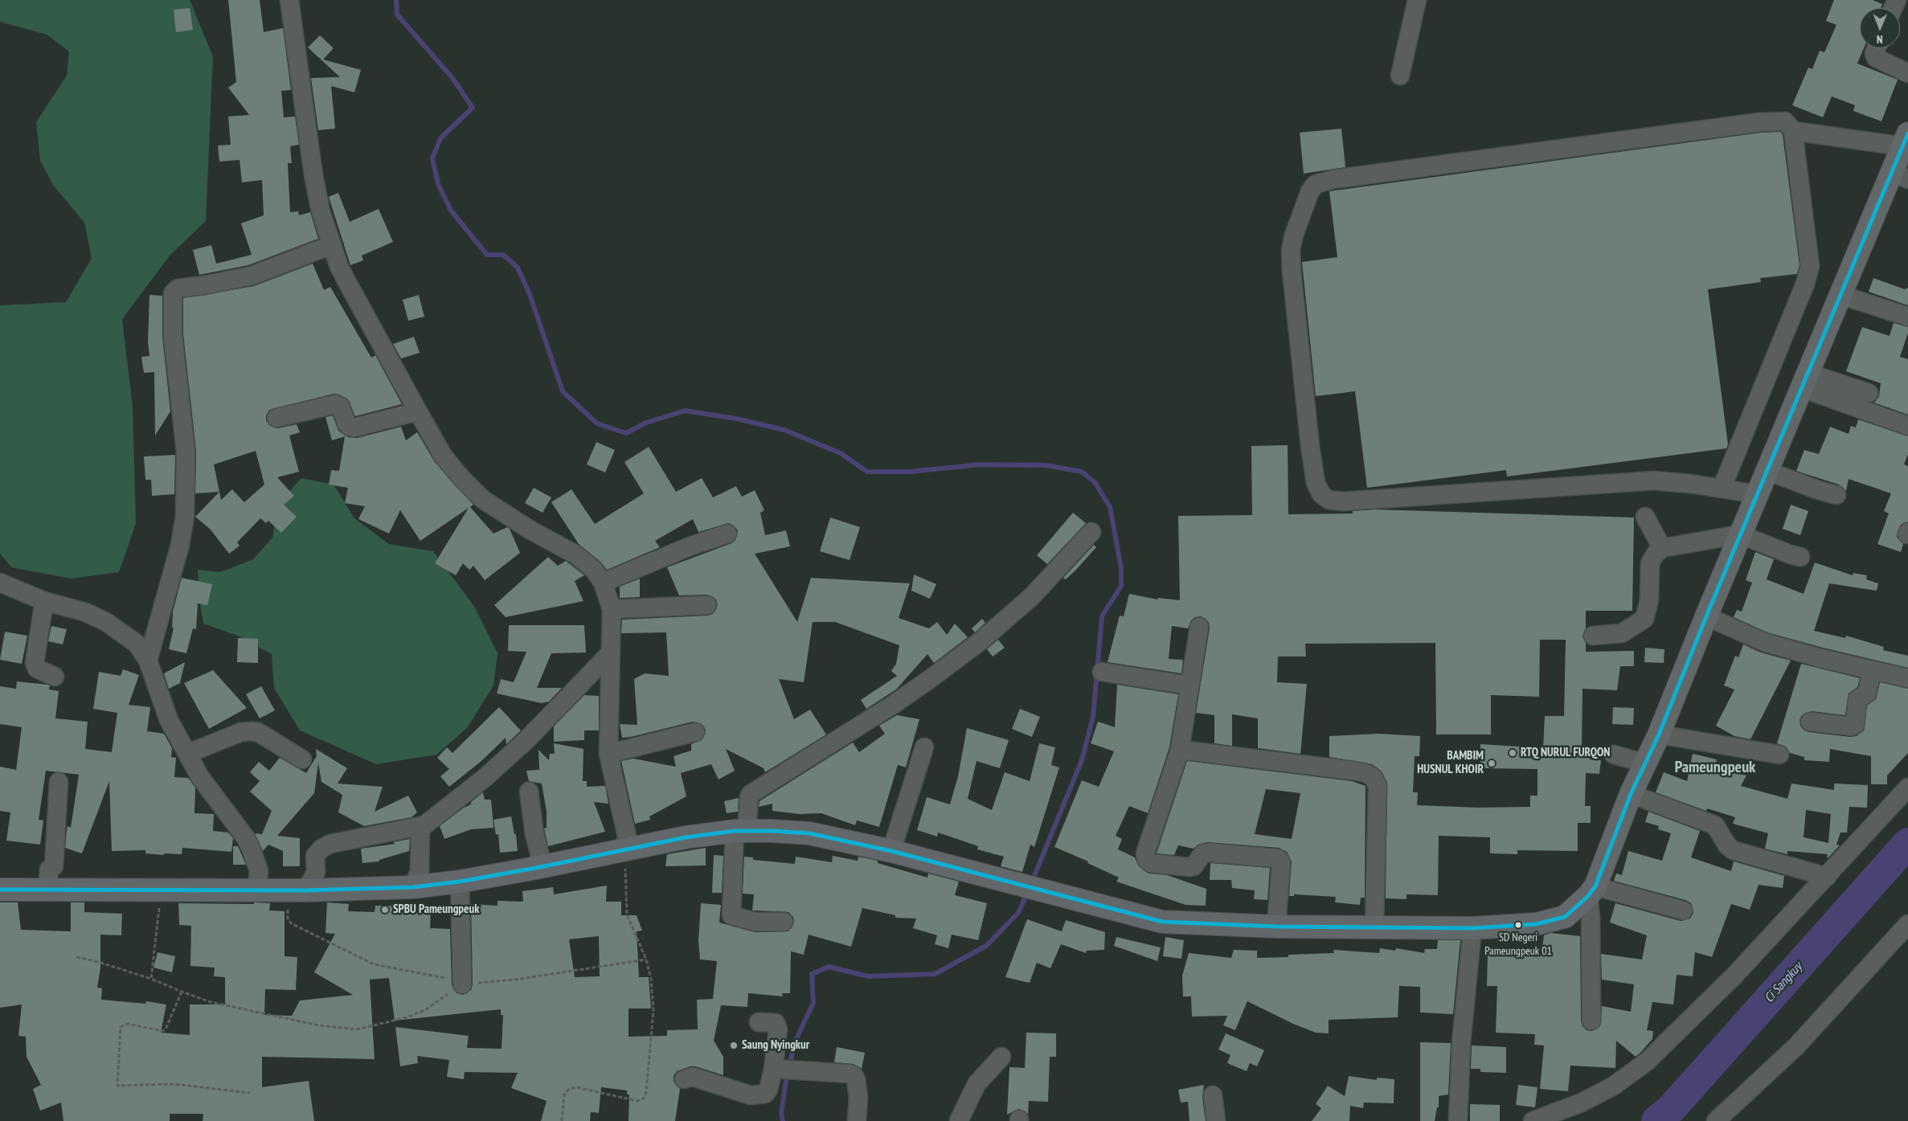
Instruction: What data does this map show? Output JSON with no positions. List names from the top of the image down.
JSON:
{
  "districts": ["Pameungpeuk"],
  "water": ["Ci Sangkuy"],
  "places": [
    "RTQ NURUL FURQON",
    "BAMBIM HUSNUL KHOIR",
    "SPBU Pameungpeuk",
    "SD Negeri Pameungpeuk 01",
    "Saung Nyingkur"
  ],
  "north": "bottom"
}
